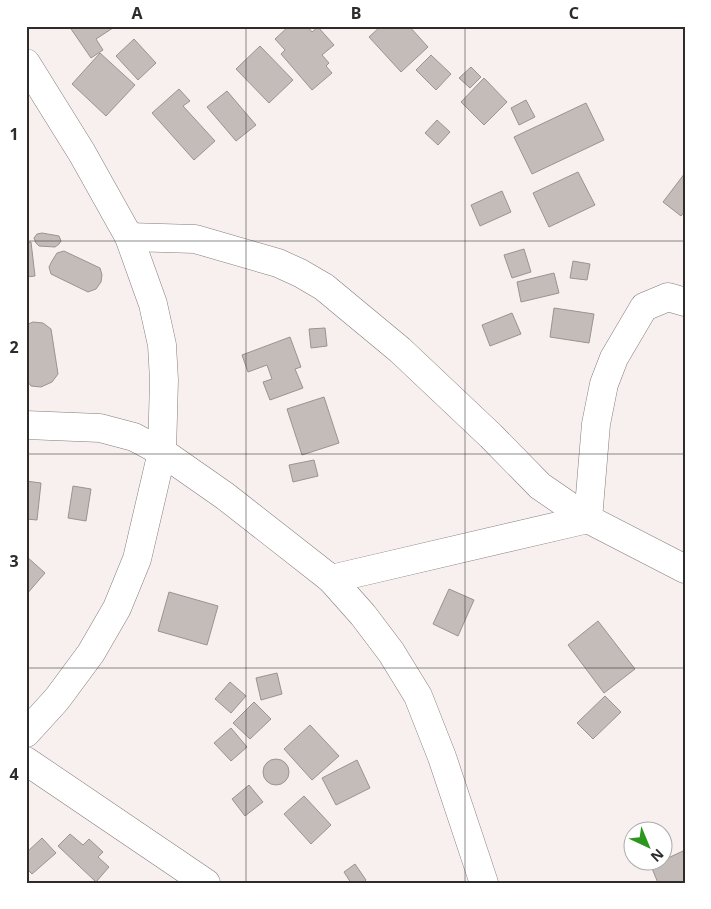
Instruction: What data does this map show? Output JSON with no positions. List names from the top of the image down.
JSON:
{
  "north": "bottom right",
  "grid": {
    "columns": ["A", "B", "C"],
    "rows": [
      "1",
      "2",
      "3",
      "4"
    ]
  }
}
